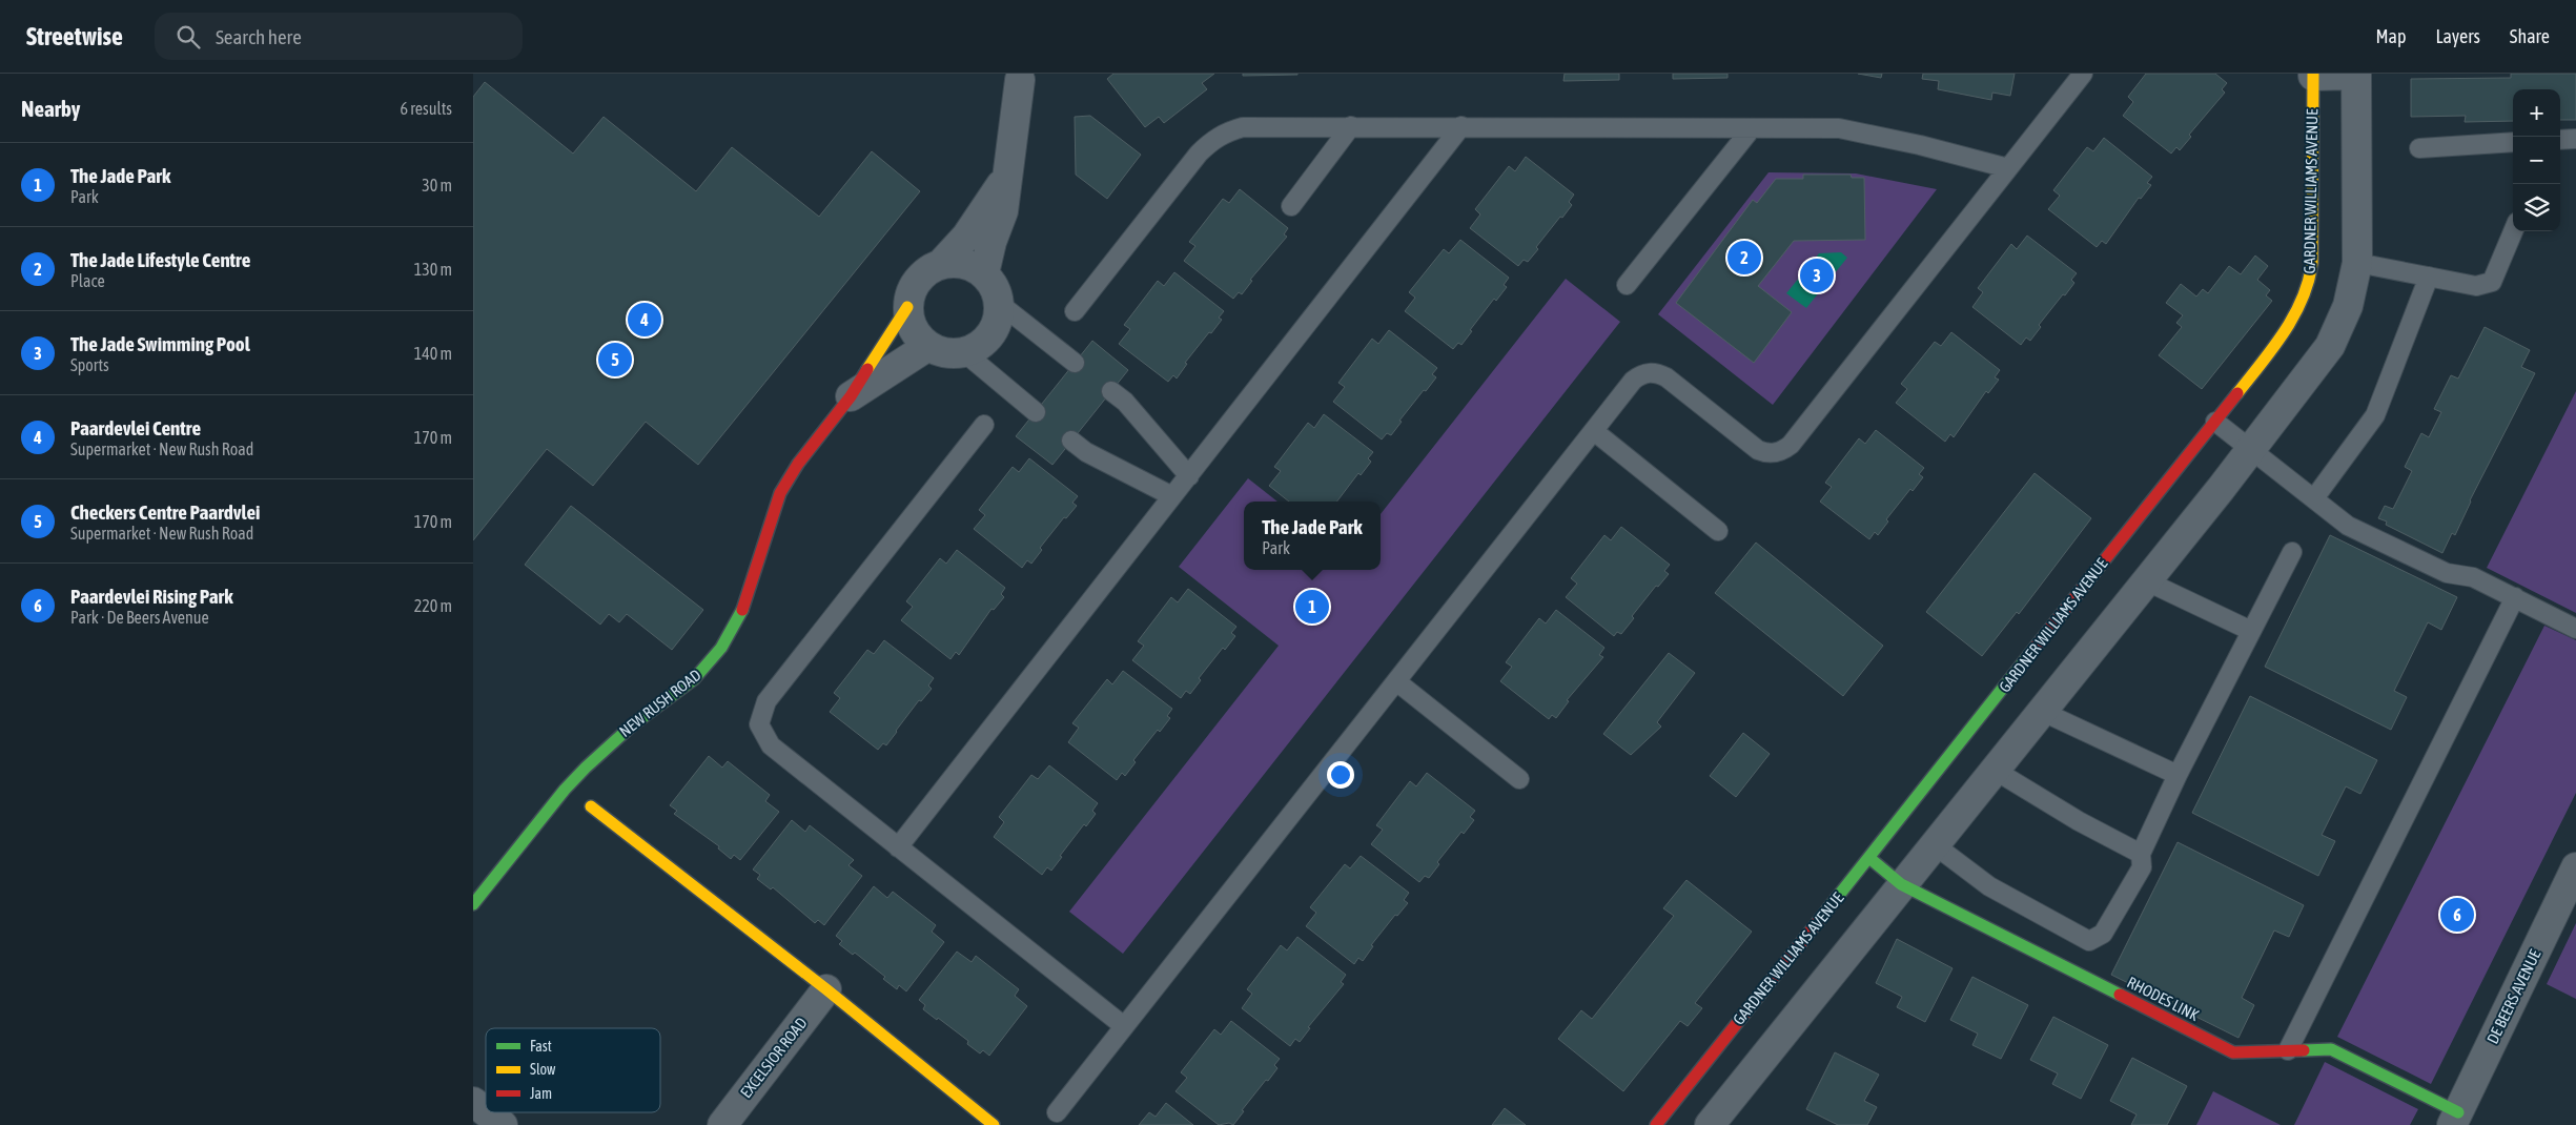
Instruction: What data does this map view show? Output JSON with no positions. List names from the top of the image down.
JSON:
{
  "streets": {
    "street": [
      "GARDNER WILLIAMS AVENUE",
      "NEW RUSH ROAD",
      "DE BEERS AVENUE",
      "RHODES LINK",
      "EXCELSIOR ROAD"
    ]
  },
  "crossings": [
    ["GARDNER WILLIAMS AVENUE", "RHODES LINK"],
    ["DE BEERS AVENUE", "RHODES LINK"]
  ],
  "legend": ["Fast", "Slow", "Jam"],
  "page": {
    "header": "Streetwise",
    "search": "Search here",
    "nav": ["Map", "Layers", "Share"],
    "heading": ["Nearby", "6 results"],
    "map_buttons": ["+", "−"],
    "list": [
      {
        "mark": "1",
        "name": "The Jade Park",
        "note": "Park",
        "value": "30 m"
      },
      {
        "mark": "2",
        "name": "The Jade Lifestyle Centre",
        "note": "Place",
        "value": "130 m"
      },
      {
        "mark": "3",
        "name": "The Jade Swimming Pool",
        "note": "Sports",
        "value": "140 m"
      },
      {
        "mark": "4",
        "name": "Paardevlei Centre",
        "note": "Supermarket · New Rush Road",
        "value": "170 m"
      },
      {
        "mark": "5",
        "name": "Checkers Centre Paardvlei",
        "note": "Supermarket · New Rush Road",
        "value": "170 m"
      },
      {
        "mark": "6",
        "name": "Paardevlei Rising Park",
        "note": "Park · De Beers Avenue",
        "value": "220 m"
      }
    ],
    "pins": [
      "2",
      "3",
      "4",
      "5",
      "1",
      "6"
    ],
    "popup": ["The Jade Park", "Park"]
  }
}
